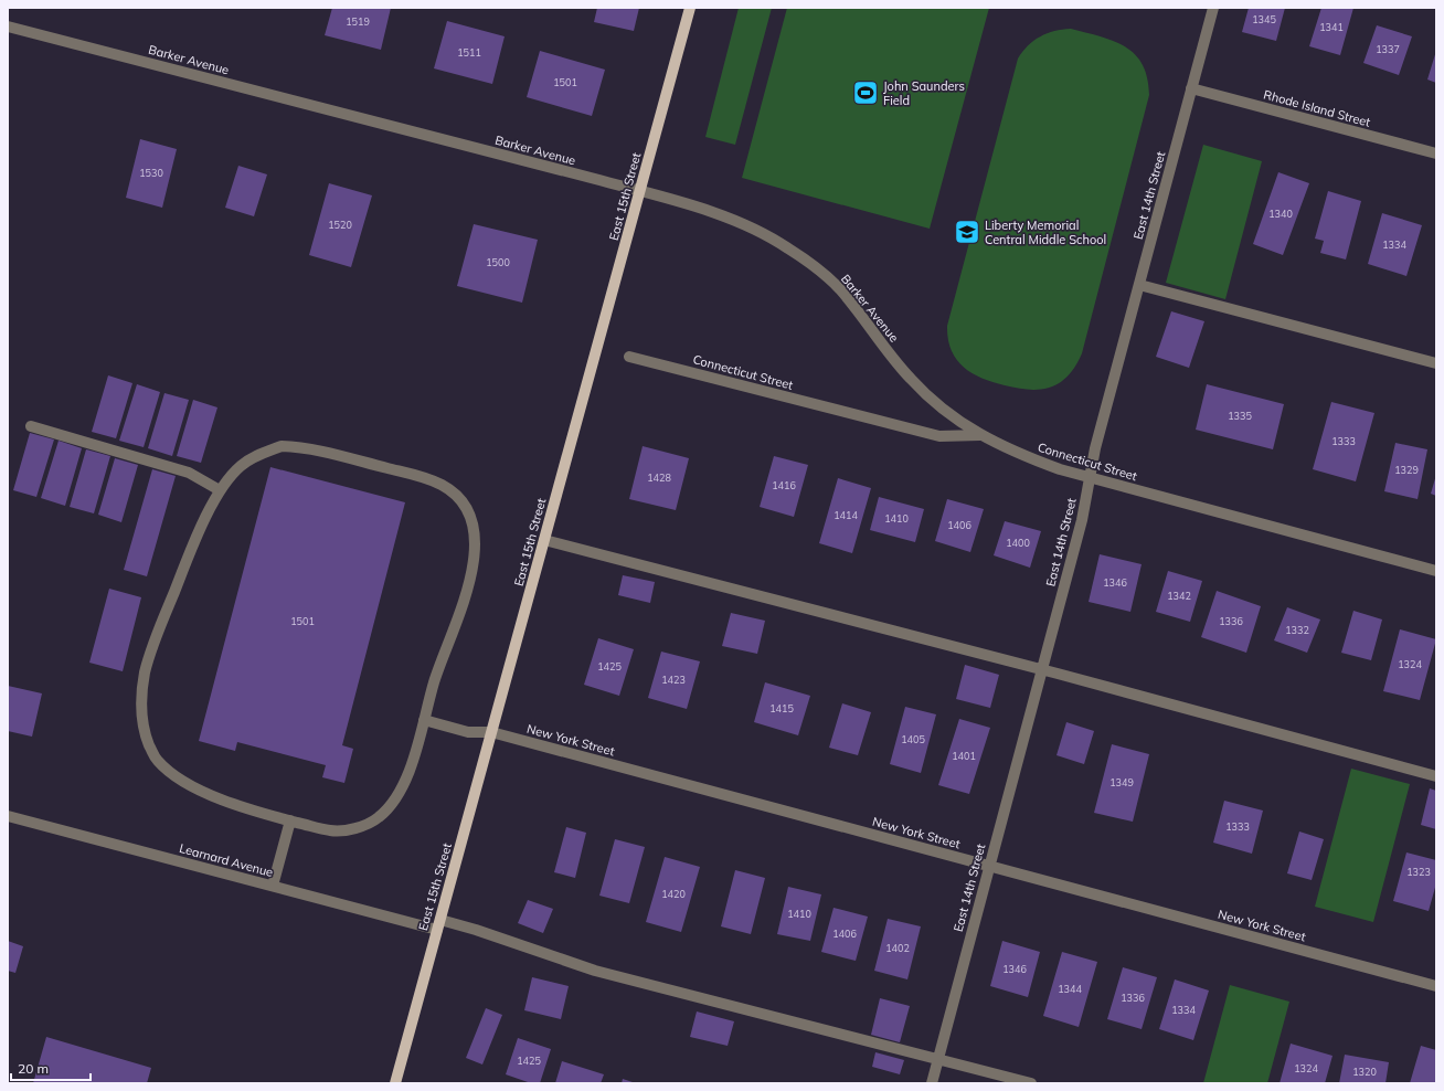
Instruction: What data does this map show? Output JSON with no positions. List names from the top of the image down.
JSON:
{
  "streets": {
    "main road": ["East 15th Street"],
    "street": [
      "Barker Avenue",
      "Rhode Island Street",
      "East 14th Street",
      "Connecticut Street",
      "New York Street",
      "Learnard Avenue"
    ]
  },
  "crossings": [
    ["Barker Avenue", "East 15th Street"],
    ["Barker Avenue", "Connecticut Street"],
    ["Rhode Island Street", "East 14th Street"],
    ["East 14th Street", "Connecticut Street"],
    ["East 14th Street", "New York Street"],
    ["East 14th Street", "Learnard Avenue"],
    ["East 15th Street", "New York Street"],
    ["East 15th Street", "Learnard Avenue"]
  ],
  "places": {
    "sports": ["John Saunders Field"],
    "school or university": ["Liberty Memorial Central Middle School"]
  },
  "house_numbers": [
    "1345",
    "1519",
    "1341",
    "1337",
    "1511",
    "1501",
    "1530",
    "1340",
    "1520",
    "1334",
    "1500",
    "1335",
    "1333",
    "1329",
    "1428",
    "1416",
    "1414",
    "1410",
    "1406",
    "1400",
    "1346",
    "1342",
    "1501",
    "1336",
    "1332",
    "1324",
    "1425",
    "1423",
    "1415",
    "1405",
    "1401",
    "1349",
    "1333",
    "1323",
    "1420",
    "1410",
    "1406",
    "1402",
    "1346",
    "1344",
    "1336",
    "1334",
    "1425",
    "1324",
    "1320"
  ],
  "scale_bar": "20 m"
}
